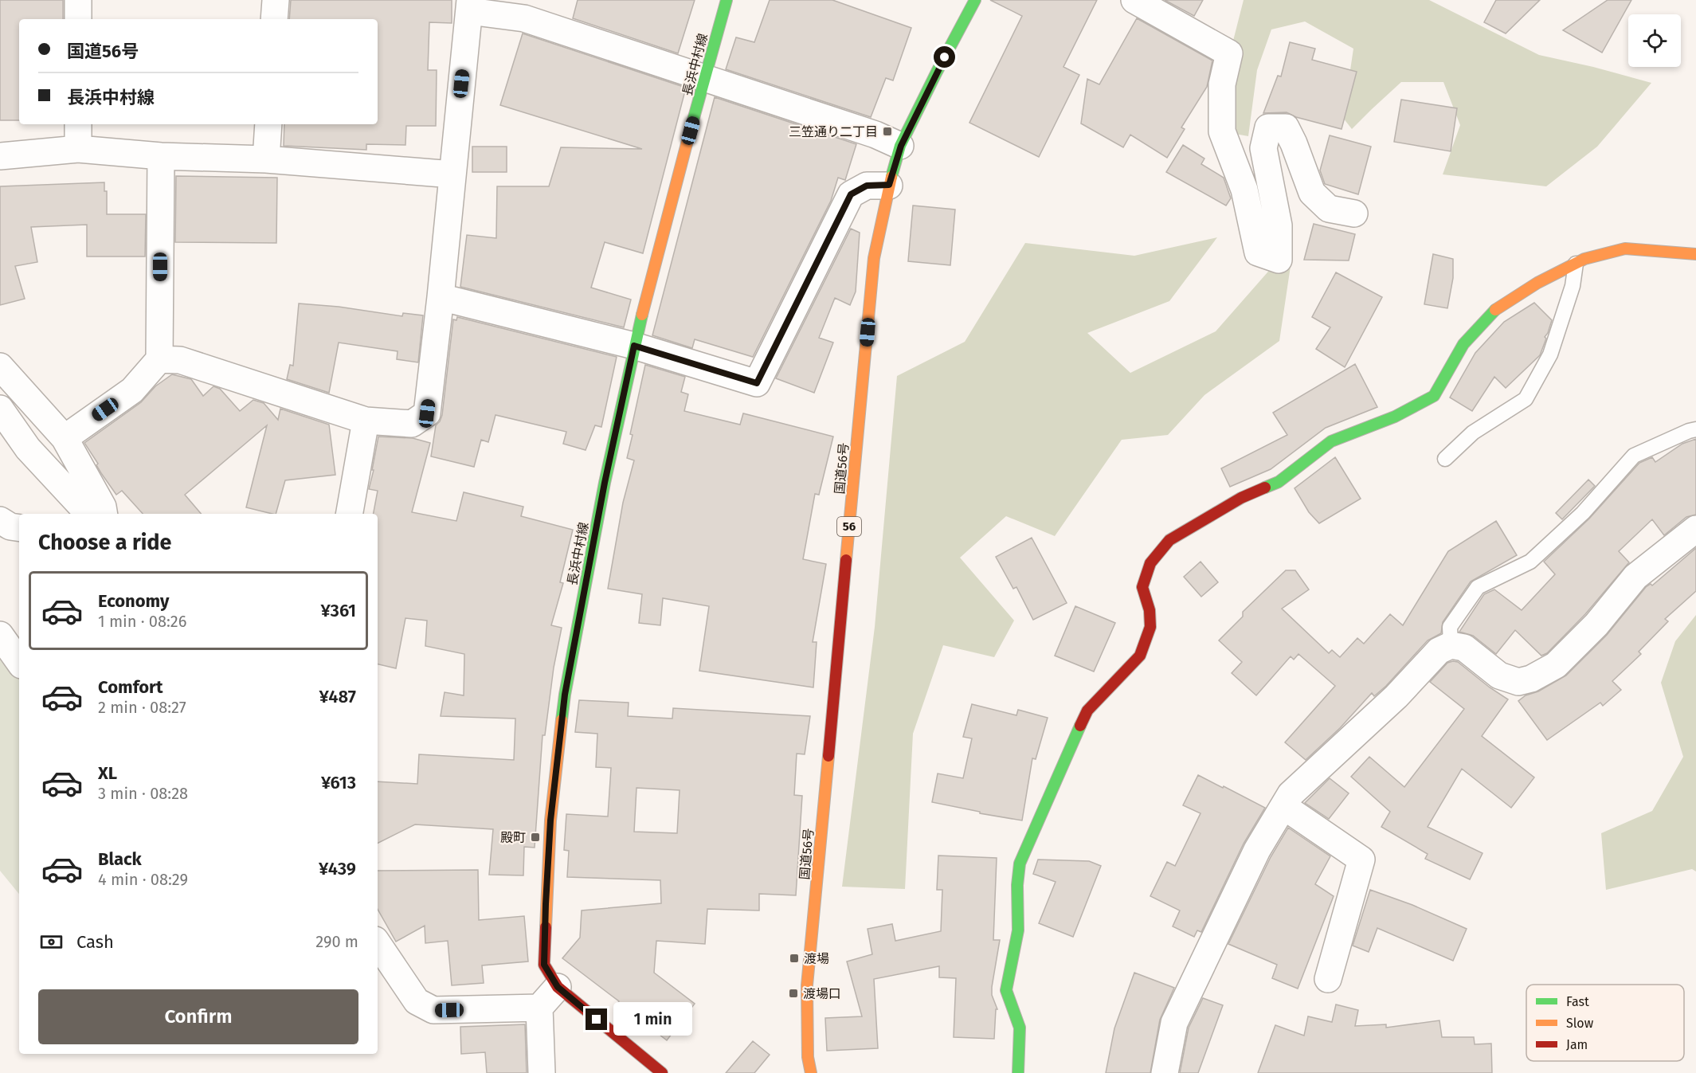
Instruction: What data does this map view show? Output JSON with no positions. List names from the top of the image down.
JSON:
{
  "streets": {
    "main road": ["長浜中村線", "国道56号", "56"]
  },
  "places": {
    "transit": [
      "三笠通り二丁目",
      "殿町",
      "渡場",
      "渡場口"
    ]
  },
  "legend": ["Fast", "Slow", "Jam"],
  "page": {
    "banner": ["国道56号", "長浜中村線"],
    "heading": "Choose a ride",
    "list": [
      {
        "name": "Economy",
        "note": "1 min · 08:26",
        "value": "¥361"
      },
      {
        "name": "Comfort",
        "note": "2 min · 08:27",
        "value": "¥487"
      },
      {
        "name": "XL",
        "note": "3 min · 08:28",
        "value": "¥613"
      },
      {
        "name": "Black",
        "note": "4 min · 08:29",
        "value": "¥439"
      }
    ],
    "pay": ["Cash", "290 m"],
    "buttons": "Confirm",
    "bubble": "1 min"
  }
}
